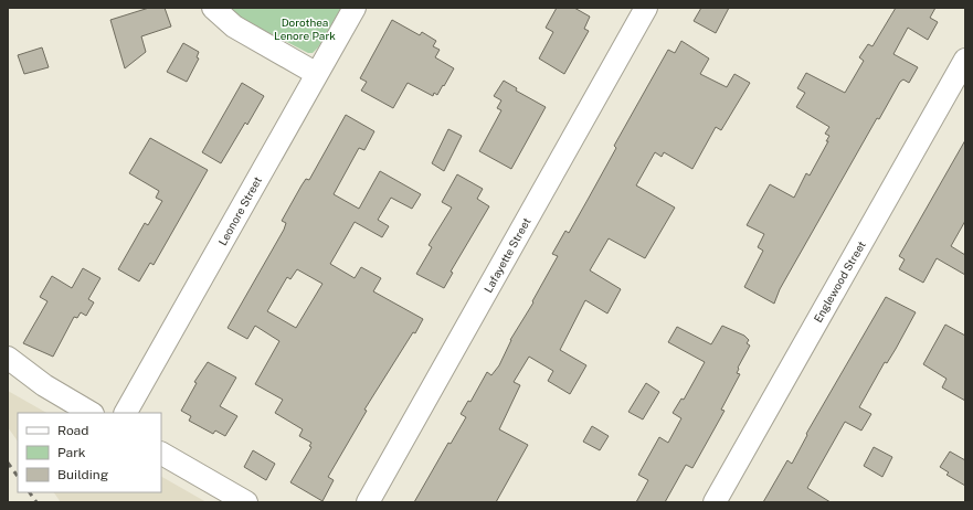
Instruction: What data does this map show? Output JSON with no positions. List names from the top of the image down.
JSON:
{
  "streets": {
    "street": ["Leonore Street", "Lafayette Street", "Englewood Street"]
  },
  "parks": ["Dorothea Lenore Park"],
  "legend": ["Road", "Park", "Building"]
}
